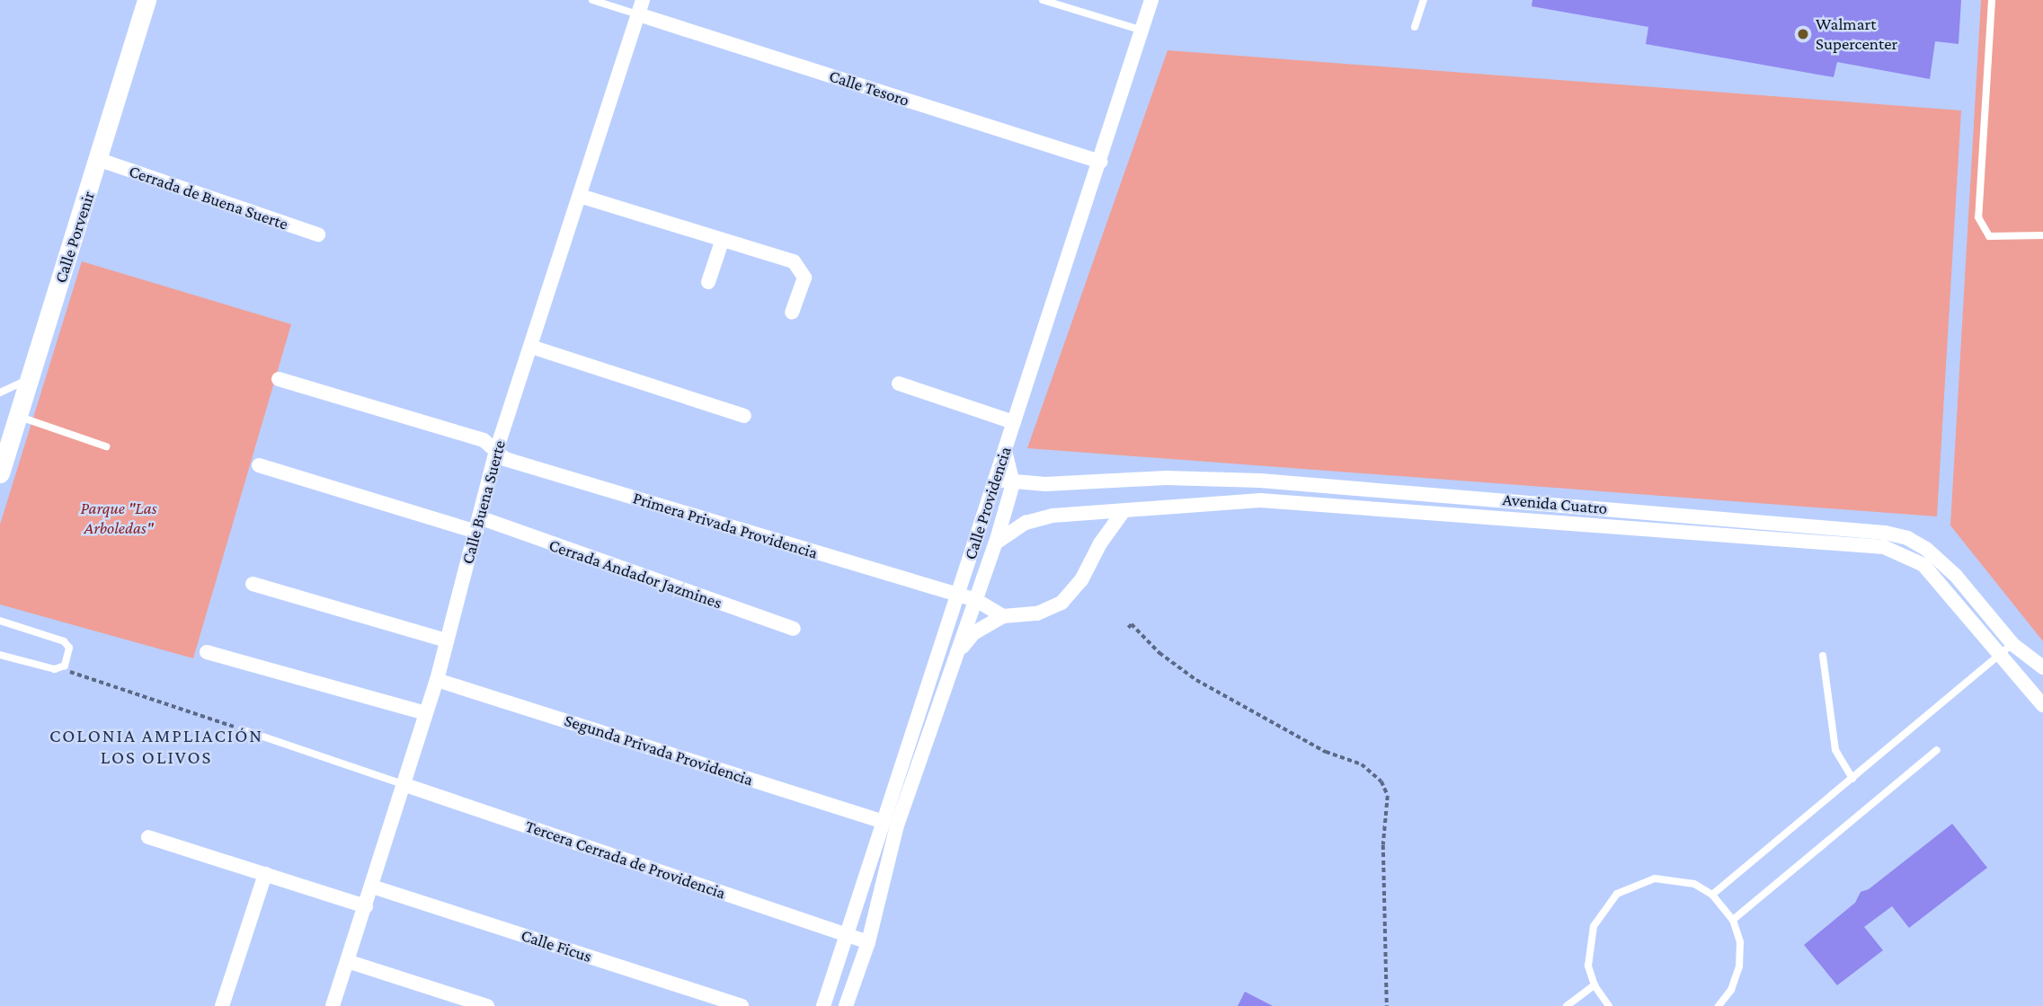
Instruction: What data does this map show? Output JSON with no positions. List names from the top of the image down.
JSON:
{
  "streets": {
    "street": [
      "Calle Tesoro",
      "Cerrada de Buena Suerte",
      "Calle Porvenir",
      "Calle Buena Suerte",
      "Calle Providencia",
      "Avenida Cuatro",
      "Primera Privada Providencia",
      "Cerrada Andador Jazmines",
      "Segunda Privada Providencia",
      "Tercera Cerrada de Providencia",
      "Calle Ficus"
    ]
  },
  "crossings": [
    ["Calle Tesoro", "Calle Buena Suerte"],
    ["Calle Tesoro", "Calle Providencia"],
    ["Cerrada de Buena Suerte", "Calle Porvenir"],
    ["Calle Buena Suerte", "Primera Privada Providencia"],
    ["Calle Buena Suerte", "Cerrada Andador Jazmines"],
    ["Calle Buena Suerte", "Segunda Privada Providencia"],
    ["Calle Buena Suerte", "Tercera Cerrada de Providencia"],
    ["Calle Buena Suerte", "Calle Ficus"],
    ["Calle Providencia", "Avenida Cuatro"],
    ["Calle Providencia", "Primera Privada Providencia"],
    ["Calle Providencia", "Segunda Privada Providencia"],
    ["Calle Providencia", "Tercera Cerrada de Providencia"]
  ],
  "districts": ["COLONIA AMPLIACIÓN LOS OLIVOS"],
  "parks": ["Parque \"Las Arboledas\""],
  "places": ["Walmart Supercenter"]
}
